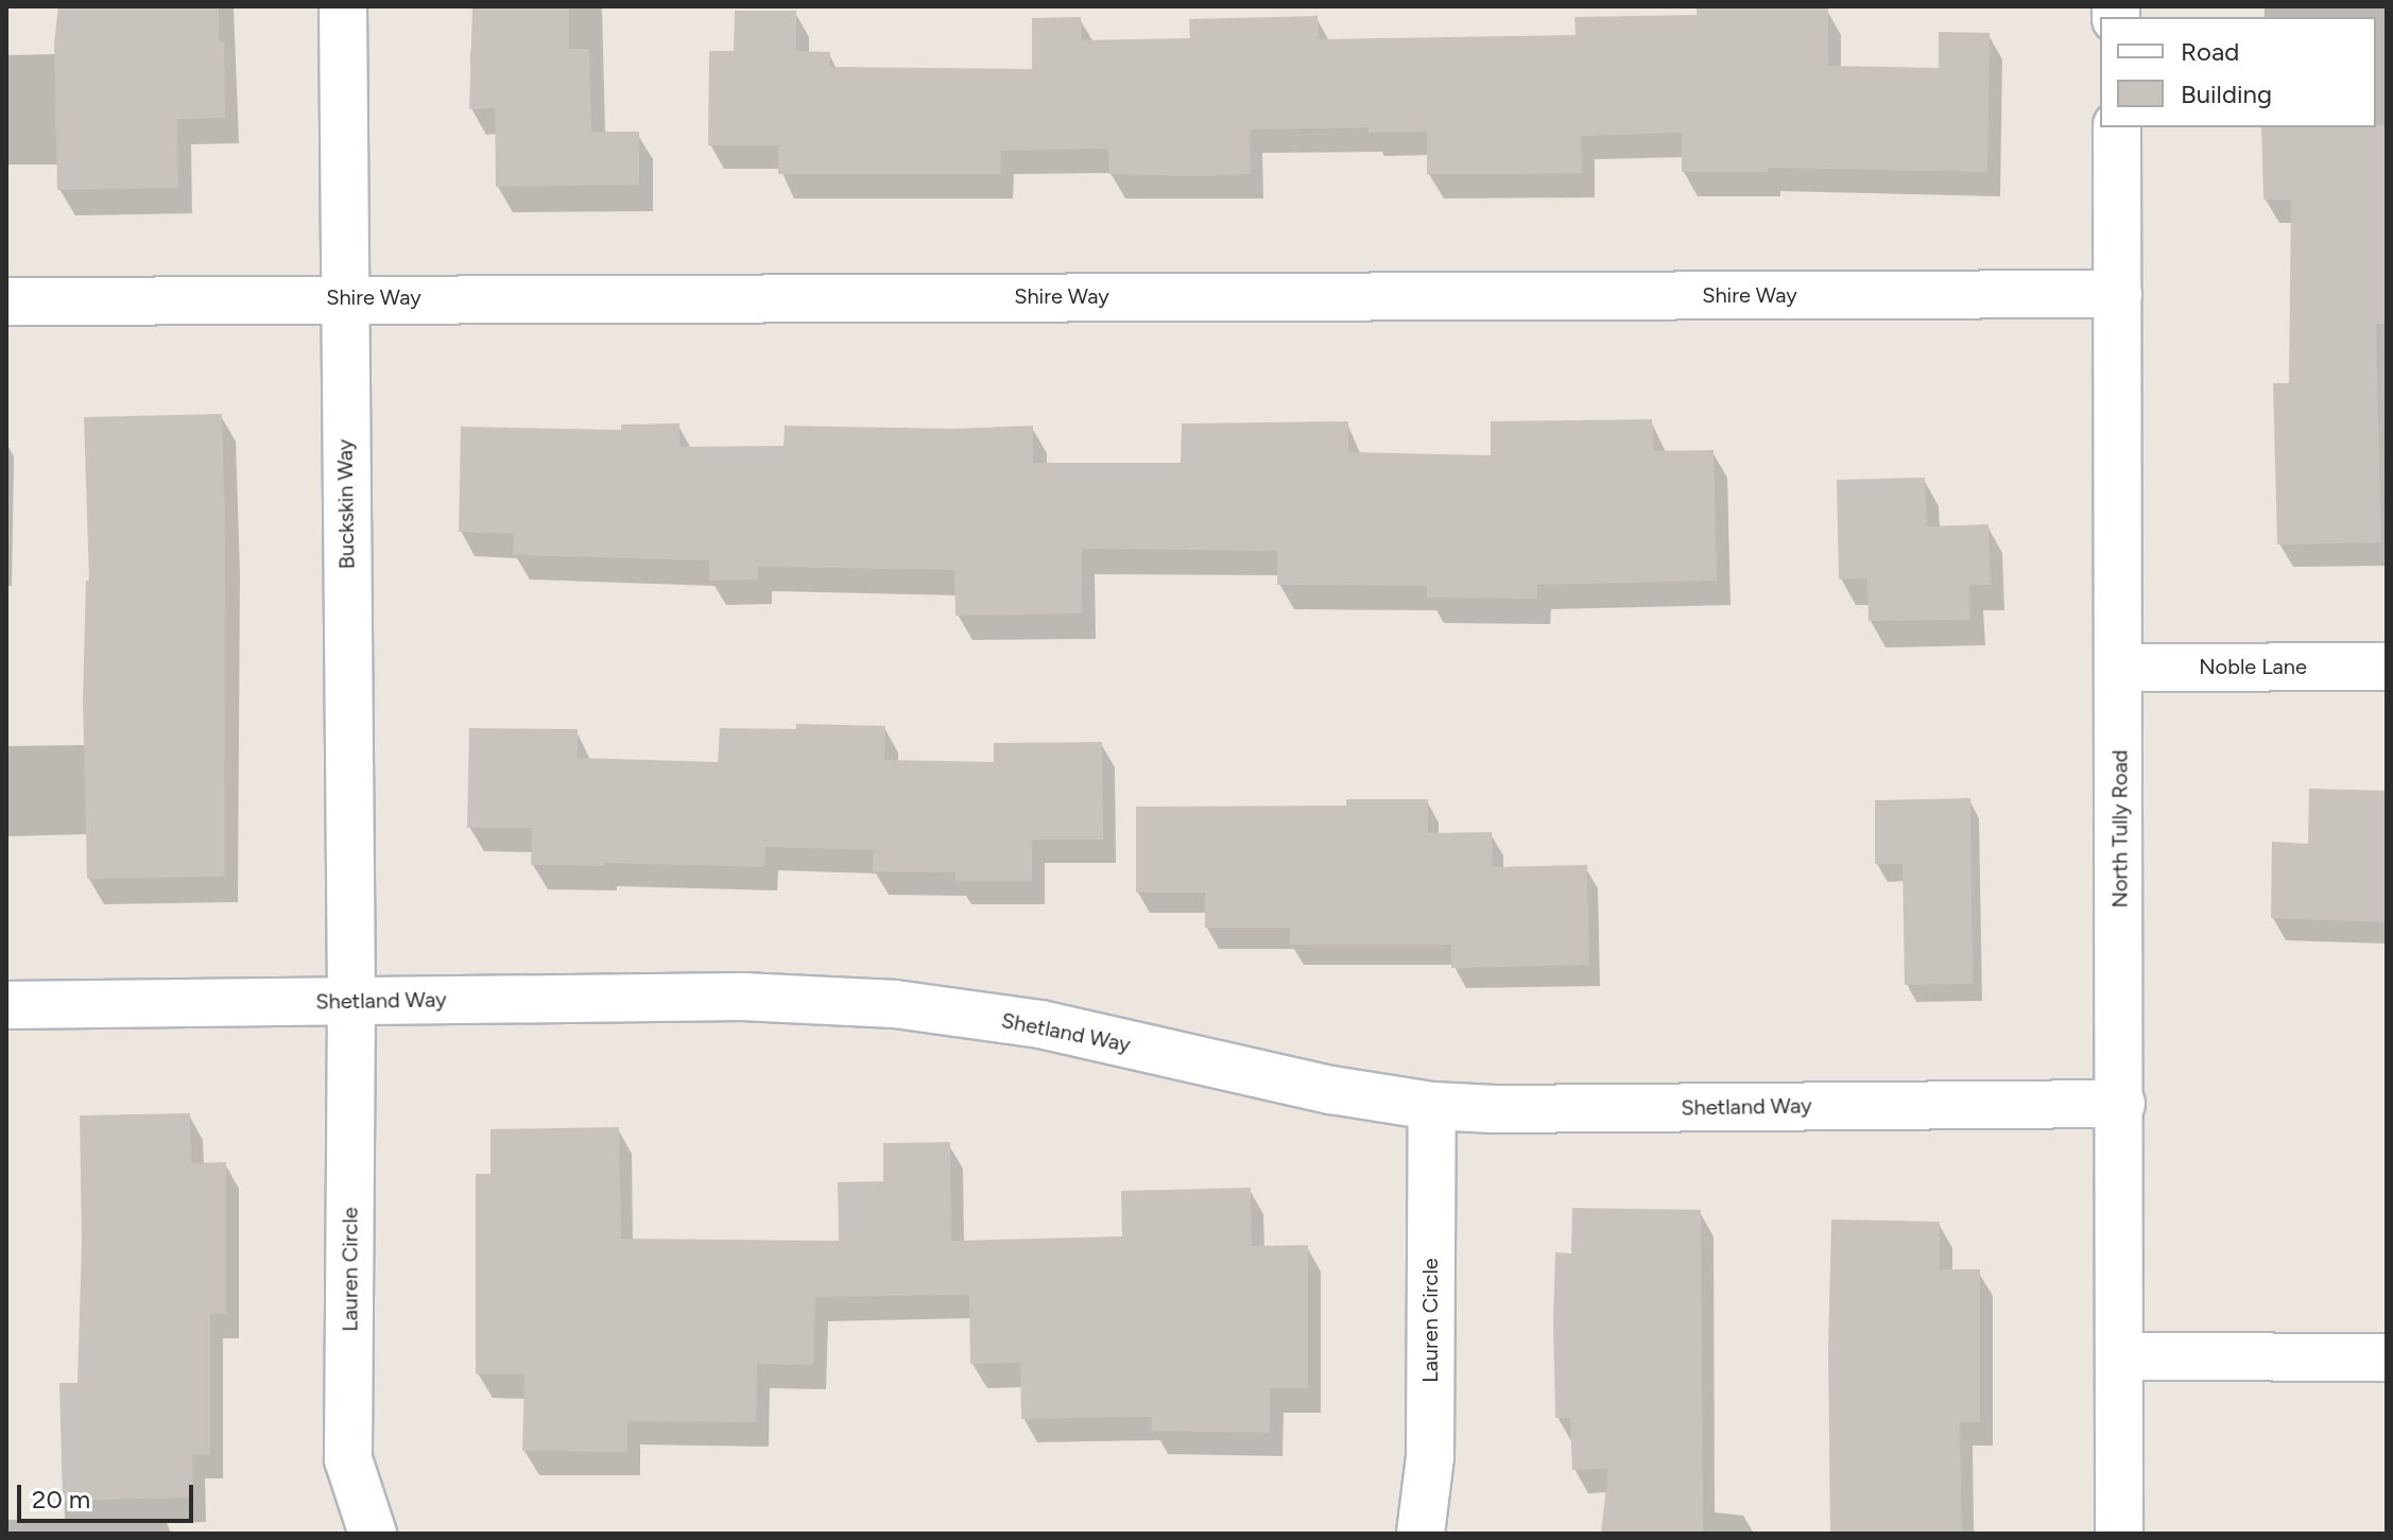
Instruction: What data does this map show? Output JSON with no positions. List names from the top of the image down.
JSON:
{
  "streets": {
    "street": [
      "Shire Way",
      "Buckskin Way",
      "Noble Lane",
      "North Tully Road",
      "Shetland Way",
      "Lauren Circle"
    ]
  },
  "crossings": [
    ["Shire Way", "Buckskin Way"],
    ["Shire Way", "North Tully Road"],
    ["Buckskin Way", "Shetland Way"],
    ["Buckskin Way", "Lauren Circle"],
    ["Noble Lane", "North Tully Road"],
    ["North Tully Road", "Shetland Way"],
    ["Shetland Way", "Lauren Circle"]
  ],
  "legend": ["Road", "Building"],
  "scale_bar": "20 m"
}
